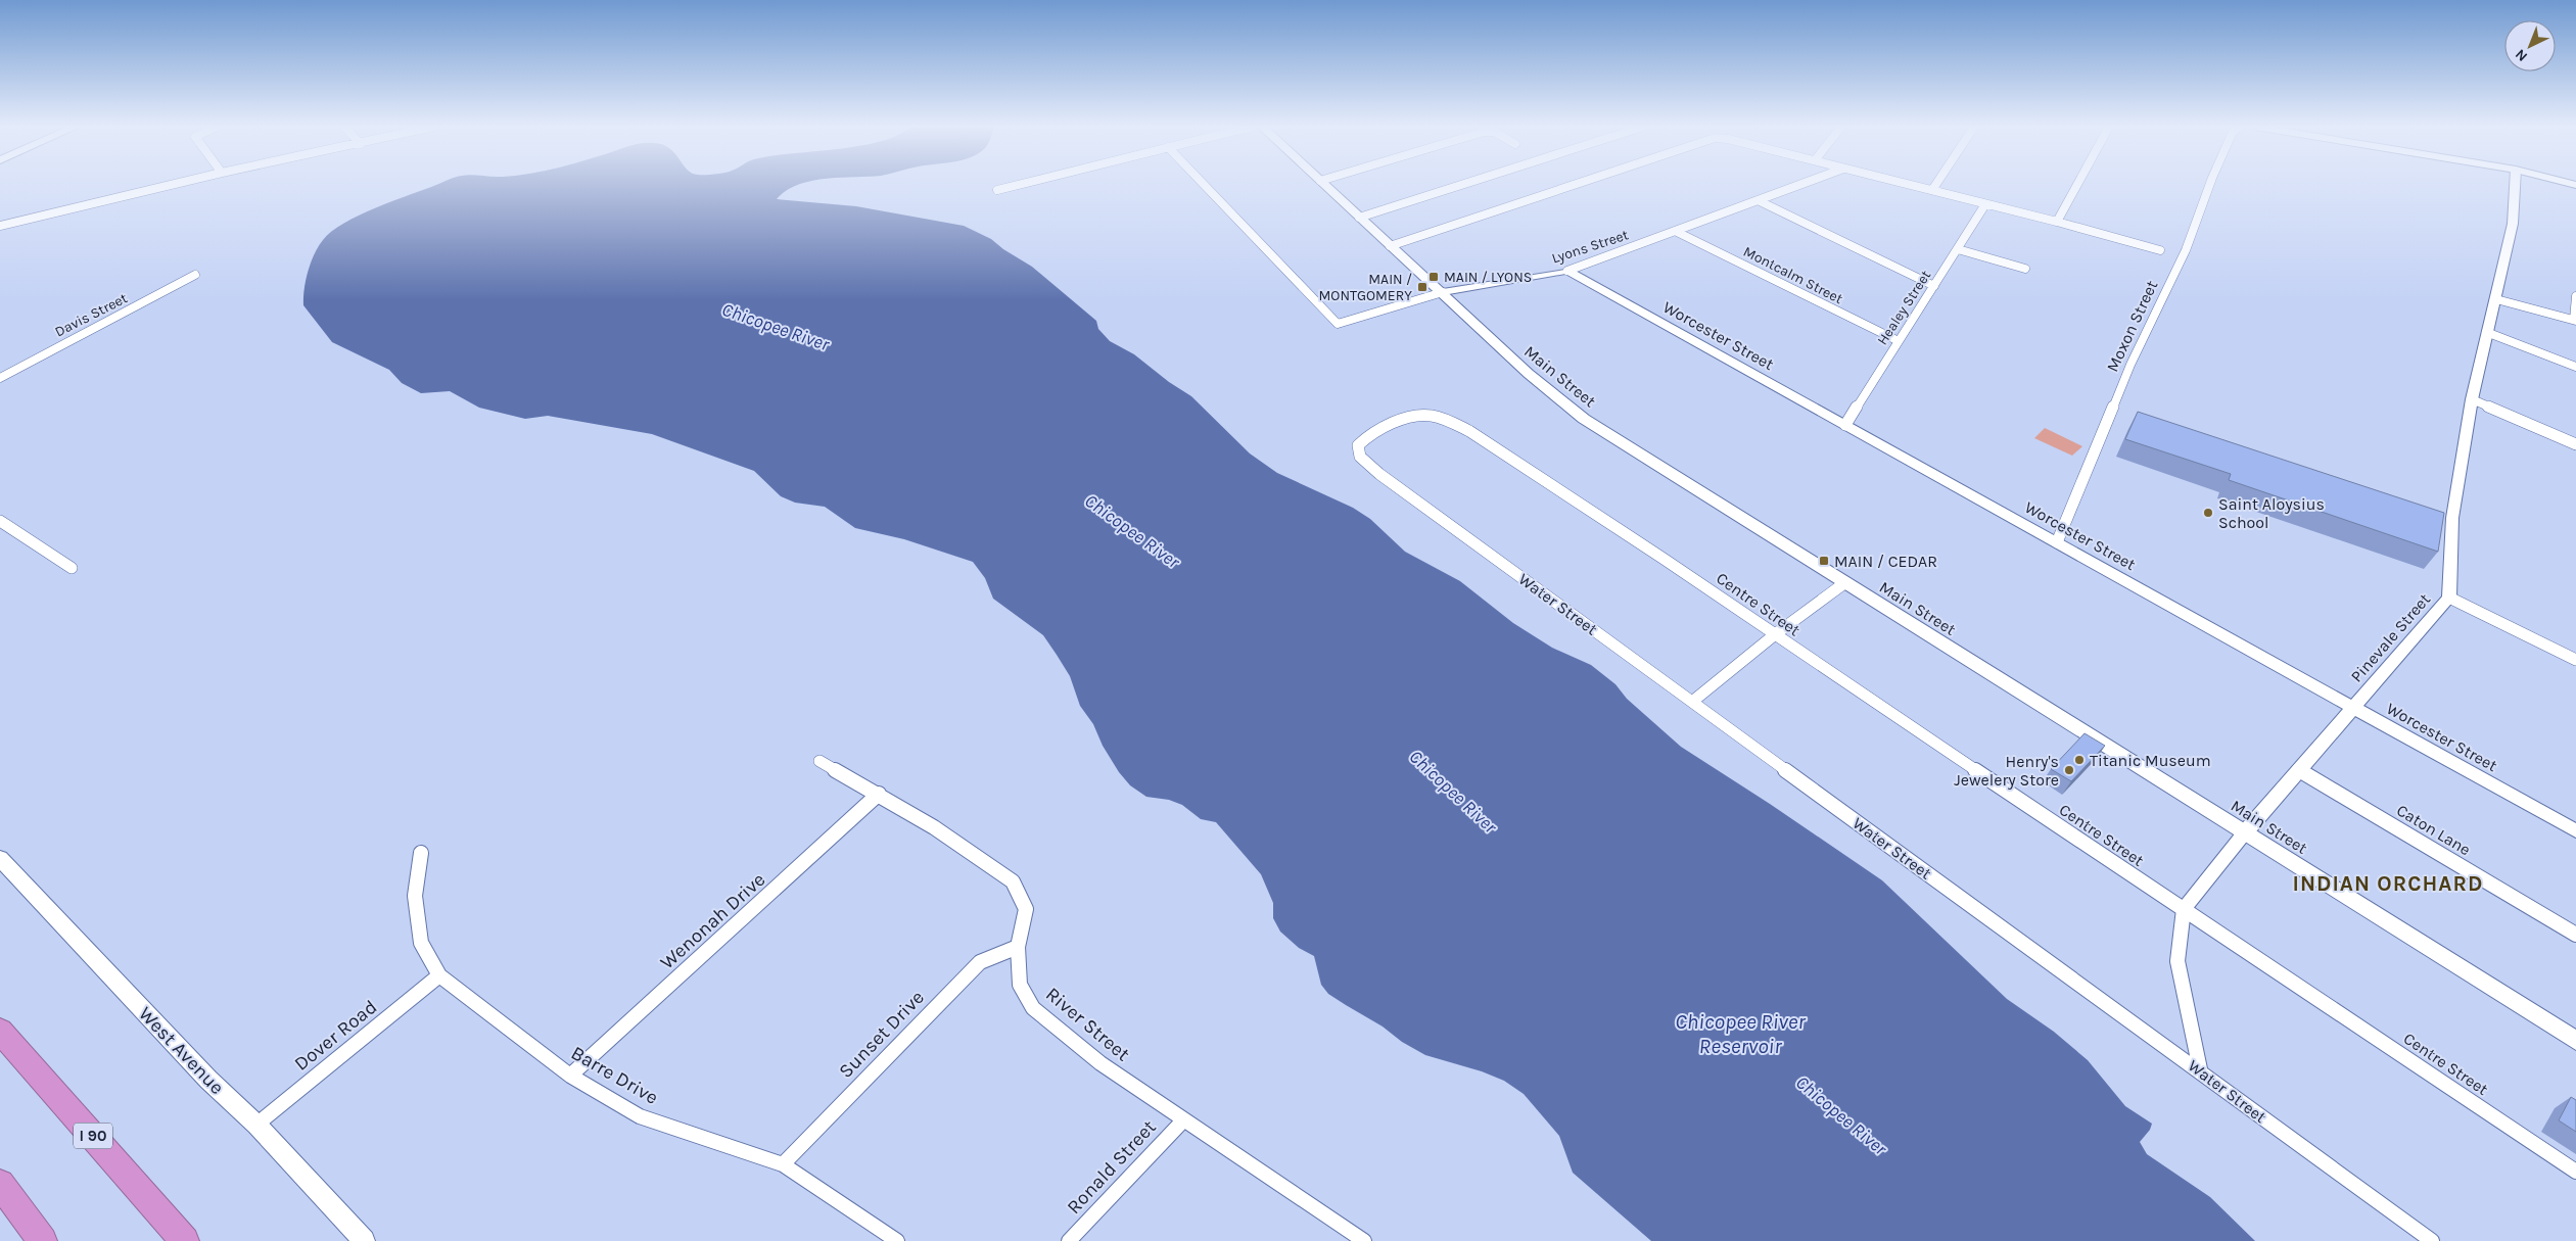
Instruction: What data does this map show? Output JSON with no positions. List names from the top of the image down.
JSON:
{
  "streets": {
    "highway": ["I 90"],
    "main road": ["Main Street", "West Avenue"],
    "street": [
      "Lyons Street",
      "Montcalm Street",
      "Healey Street",
      "Davis Street",
      "Moxon Street",
      "Worcester Street",
      "Water Street",
      "Centre Street",
      "Pinevale Street",
      "Caton Lane",
      "Wenonah Drive",
      "River Street",
      "Sunset Drive",
      "Dover Road",
      "Barre Drive",
      "Ronald Street"
    ]
  },
  "crossings": [
    ["Lyons Street", "Montcalm Street"],
    ["Lyons Street", "Worcester Street"],
    ["Lyons Street", "Main Street"],
    ["Montcalm Street", "Healey Street"],
    ["Healey Street", "Worcester Street"],
    ["Moxon Street", "Worcester Street"],
    ["Worcester Street", "Pinevale Street"],
    ["Main Street", "Pinevale Street"],
    ["Water Street", "Centre Street"],
    ["Centre Street", "Pinevale Street"],
    ["Pinevale Street", "Caton Lane"],
    ["Wenonah Drive", "River Street"],
    ["Wenonah Drive", "Barre Drive"],
    ["River Street", "Sunset Drive"],
    ["River Street", "Ronald Street"],
    ["Sunset Drive", "Barre Drive"],
    ["Dover Road", "West Avenue"],
    ["Dover Road", "Barre Drive"]
  ],
  "districts": ["INDIAN ORCHARD"],
  "water": ["Chicopee River", "Chicopee River Reservoir"],
  "places": {
    "transit": ["MAIN / LYONS", "MAIN / MONTGOMERY", "MAIN / CEDAR"],
    "other": ["Saint Aloysius School", "Titanic Museum", "Henry's Jewelery Store"]
  },
  "north": "bottom left"
}
